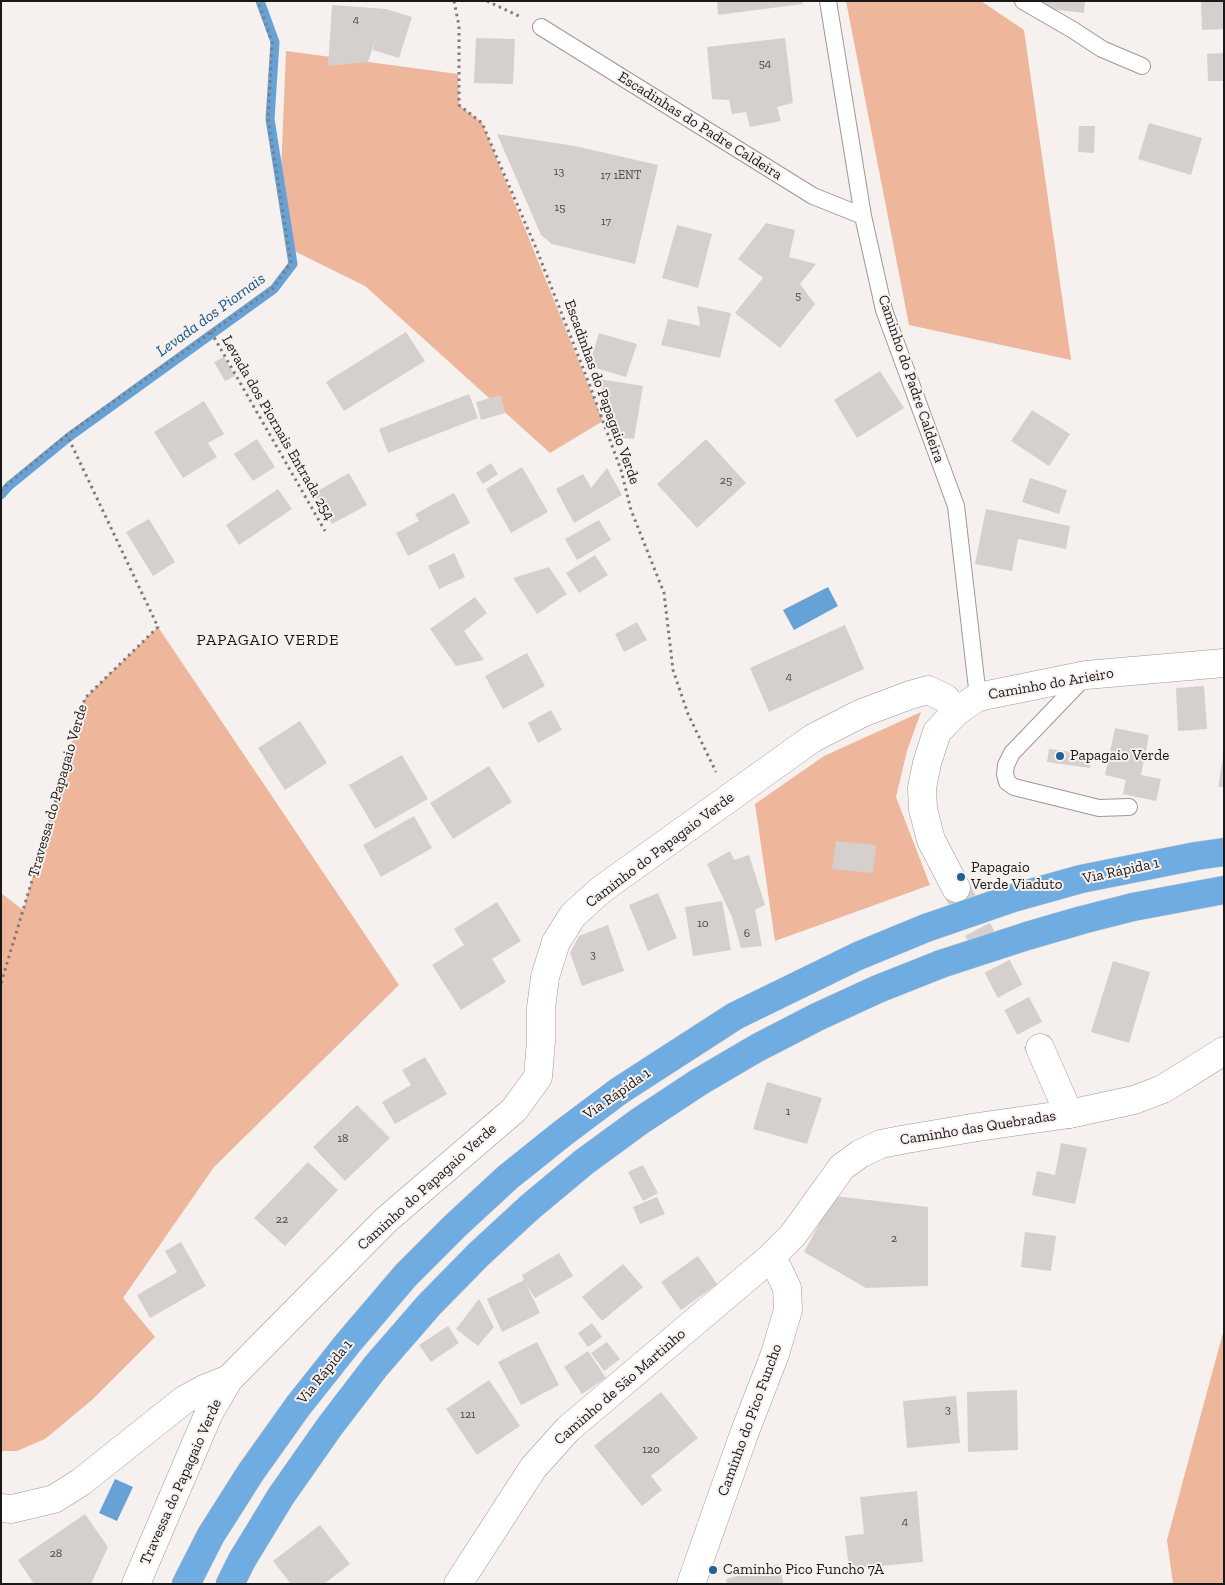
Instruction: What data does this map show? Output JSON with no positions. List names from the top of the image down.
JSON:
{
  "streets": {
    "highway": ["Via Rápida 1"],
    "street": [
      "Caminho do Arieiro",
      "Travessa do Papagaio Verde",
      "Caminho do Papagaio Verde",
      "Caminho das Quebradas",
      "Caminho de São Martinho",
      "Caminho do Pico Funcho"
    ],
    "lane": ["Escadinhas do Padre Caldeira", "Caminho do Padre Caldeira"],
    "path": ["Escadinhas do Papagaio Verde", "Levada dos Piornais Entrada 254"]
  },
  "crossings": [
    ["Escadinhas do Padre Caldeira", "Caminho do Padre Caldeira"],
    ["Caminho do Padre Caldeira", "Caminho do Arieiro"],
    ["Caminho do Padre Caldeira", "Caminho do Papagaio Verde"],
    ["Escadinhas do Papagaio Verde", "Caminho do Papagaio Verde"],
    ["Caminho do Arieiro", "Caminho do Papagaio Verde"],
    ["Travessa do Papagaio Verde", "Caminho do Papagaio Verde"],
    ["Caminho das Quebradas", "Caminho de São Martinho"],
    ["Caminho das Quebradas", "Caminho do Pico Funcho"],
    ["Caminho de São Martinho", "Caminho do Pico Funcho"]
  ],
  "districts": ["PAPAGAIO VERDE"],
  "water": ["Levada dos Piornais"],
  "places": ["Papagaio Verde", "Papagaio Verde Viaduto", "Caminho Pico Funcho 7A"],
  "house_numbers": [
    "4",
    "54",
    "13",
    "17 1ENT",
    "15",
    "17",
    "5",
    "25",
    "4",
    "10",
    "6",
    "3",
    "1",
    "18",
    "22",
    "2",
    "3",
    "121",
    "120",
    "4",
    "28"
  ]
}
